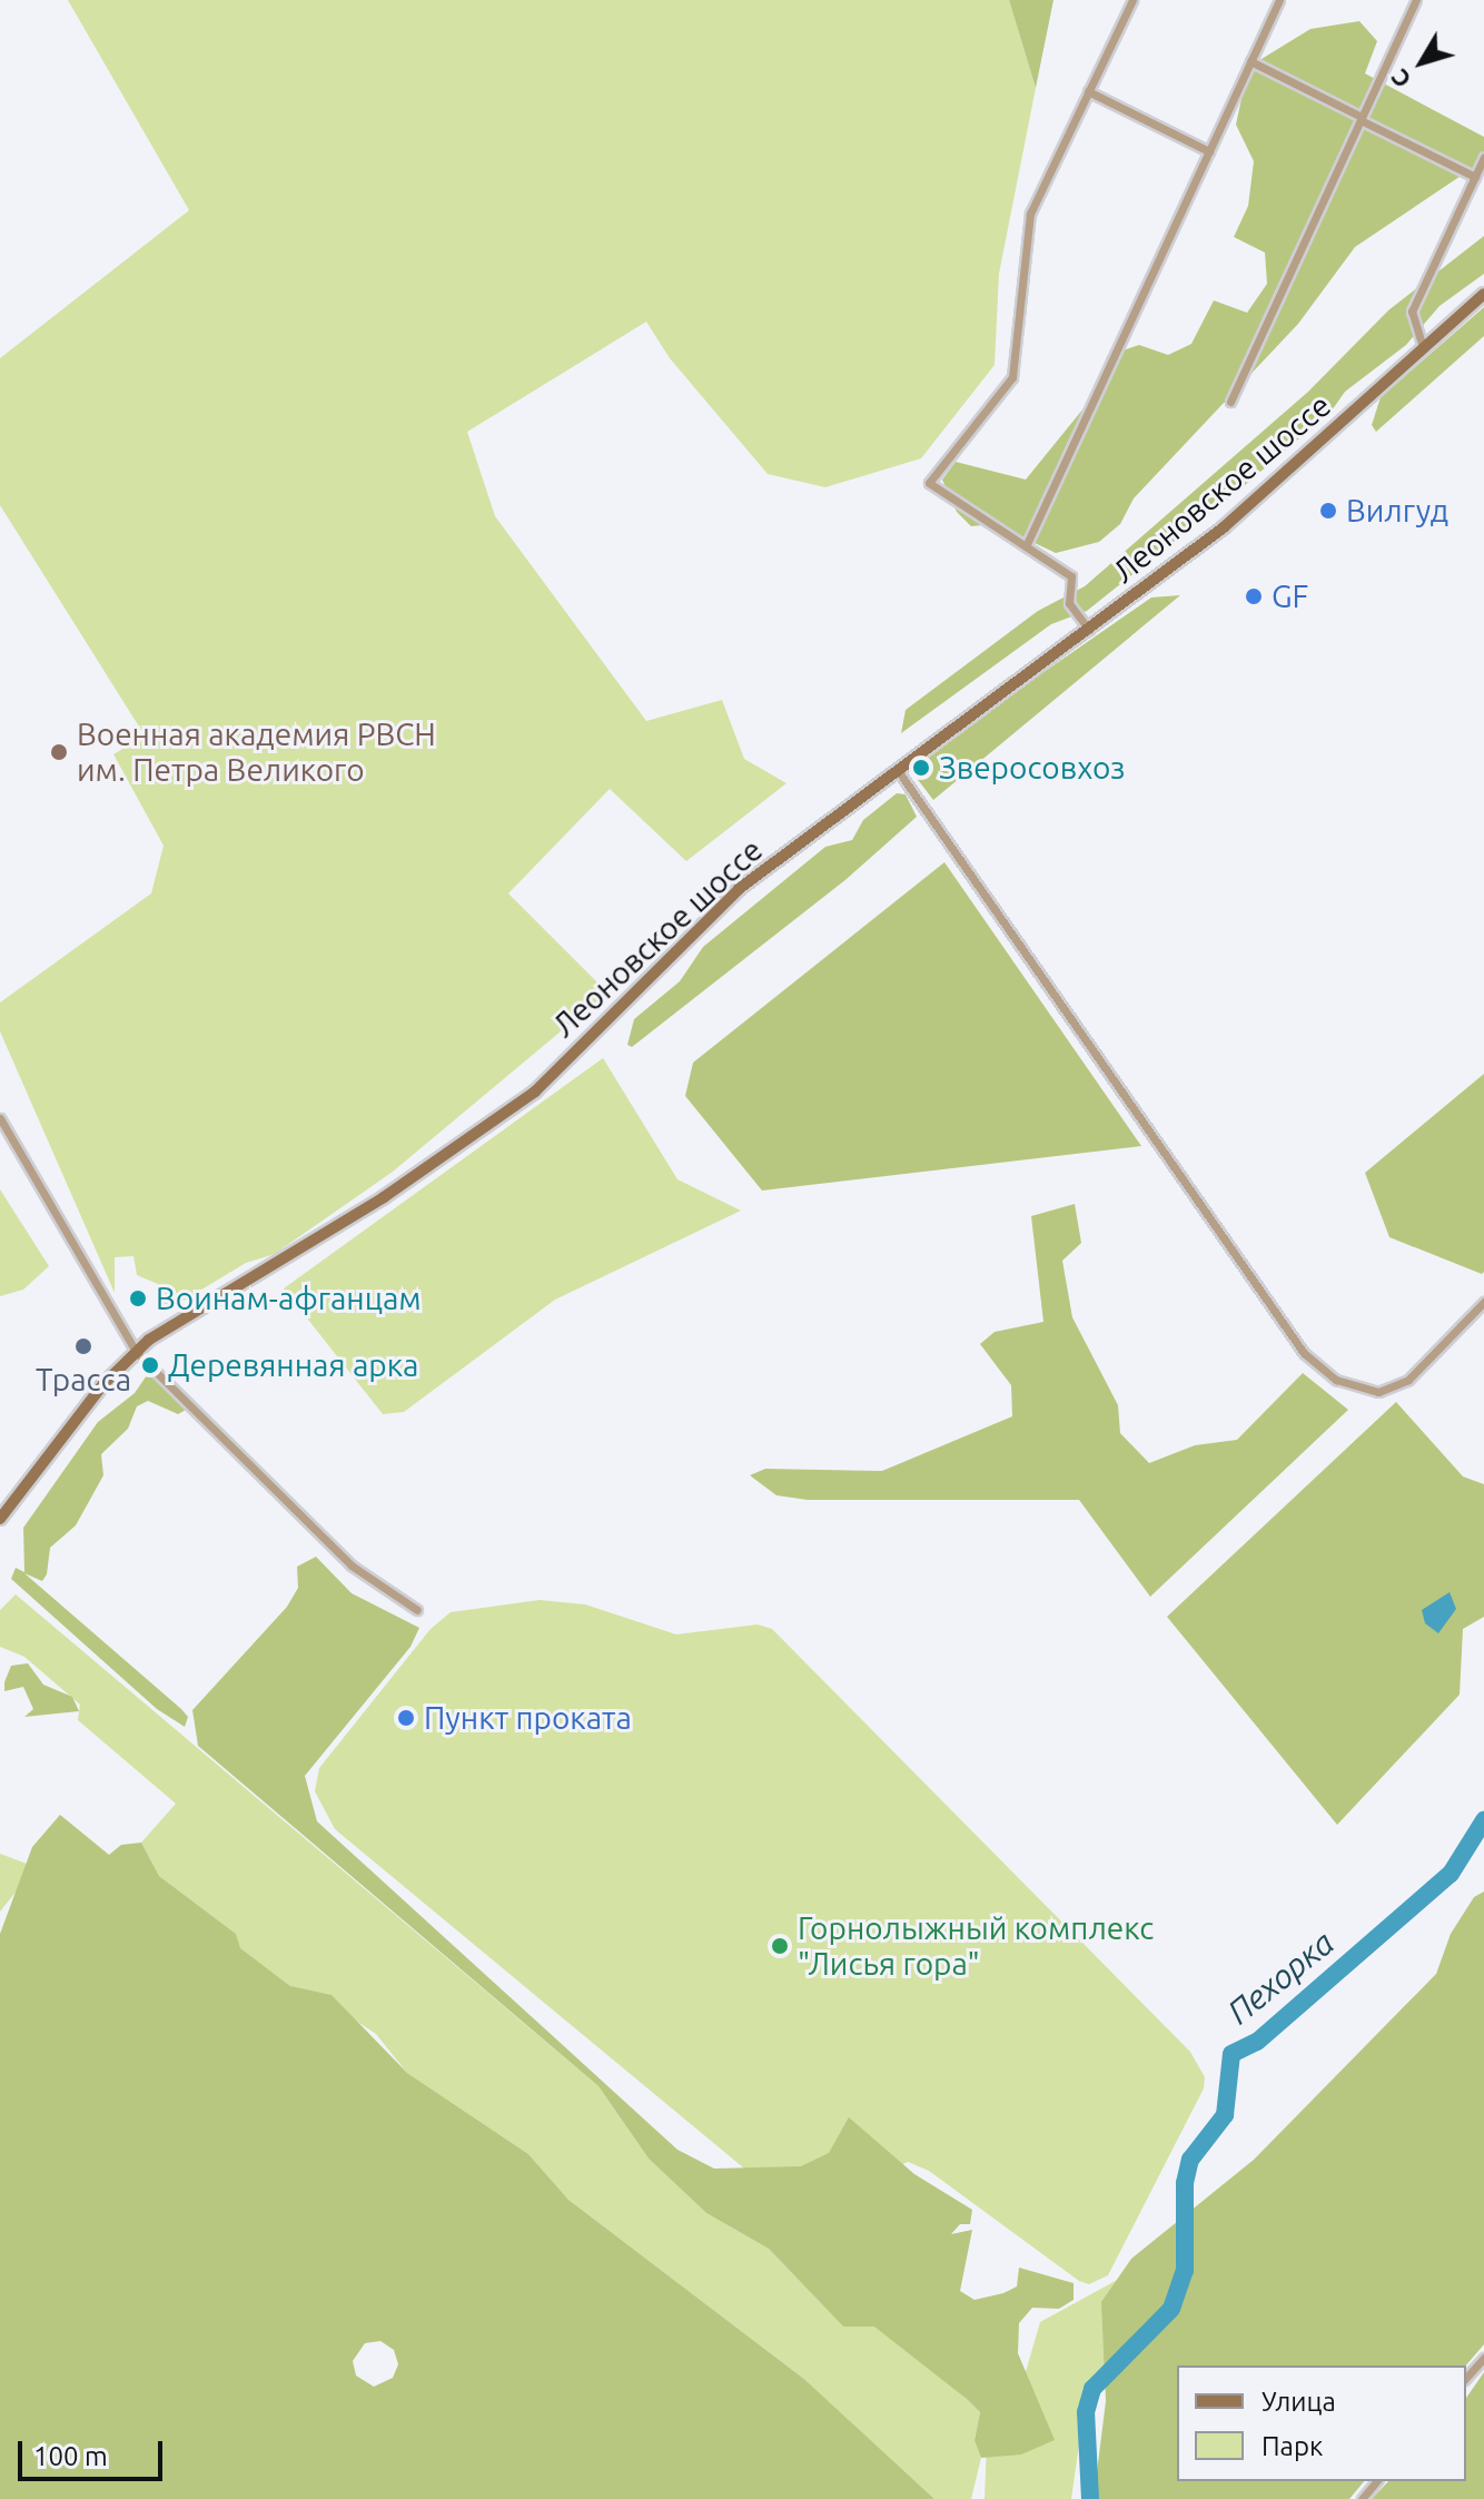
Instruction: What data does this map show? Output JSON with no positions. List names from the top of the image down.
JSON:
{
  "streets": {
    "main road": ["Леоновское шоссе"]
  },
  "water": ["Пехорка"],
  "places": [
    "Вилгуд",
    "GF",
    "Военная академия РВСН им. Петра Великого",
    "Зверосовхоз",
    "Воинам-афганцам",
    "Трасса",
    "Деревянная арка",
    "Пункт проката",
    "Горнолыжный комплекс \"Лисья гора\""
  ],
  "legend": ["Улица", "Парк"],
  "scale_bar": "100 m",
  "north": "bottom left"
}
